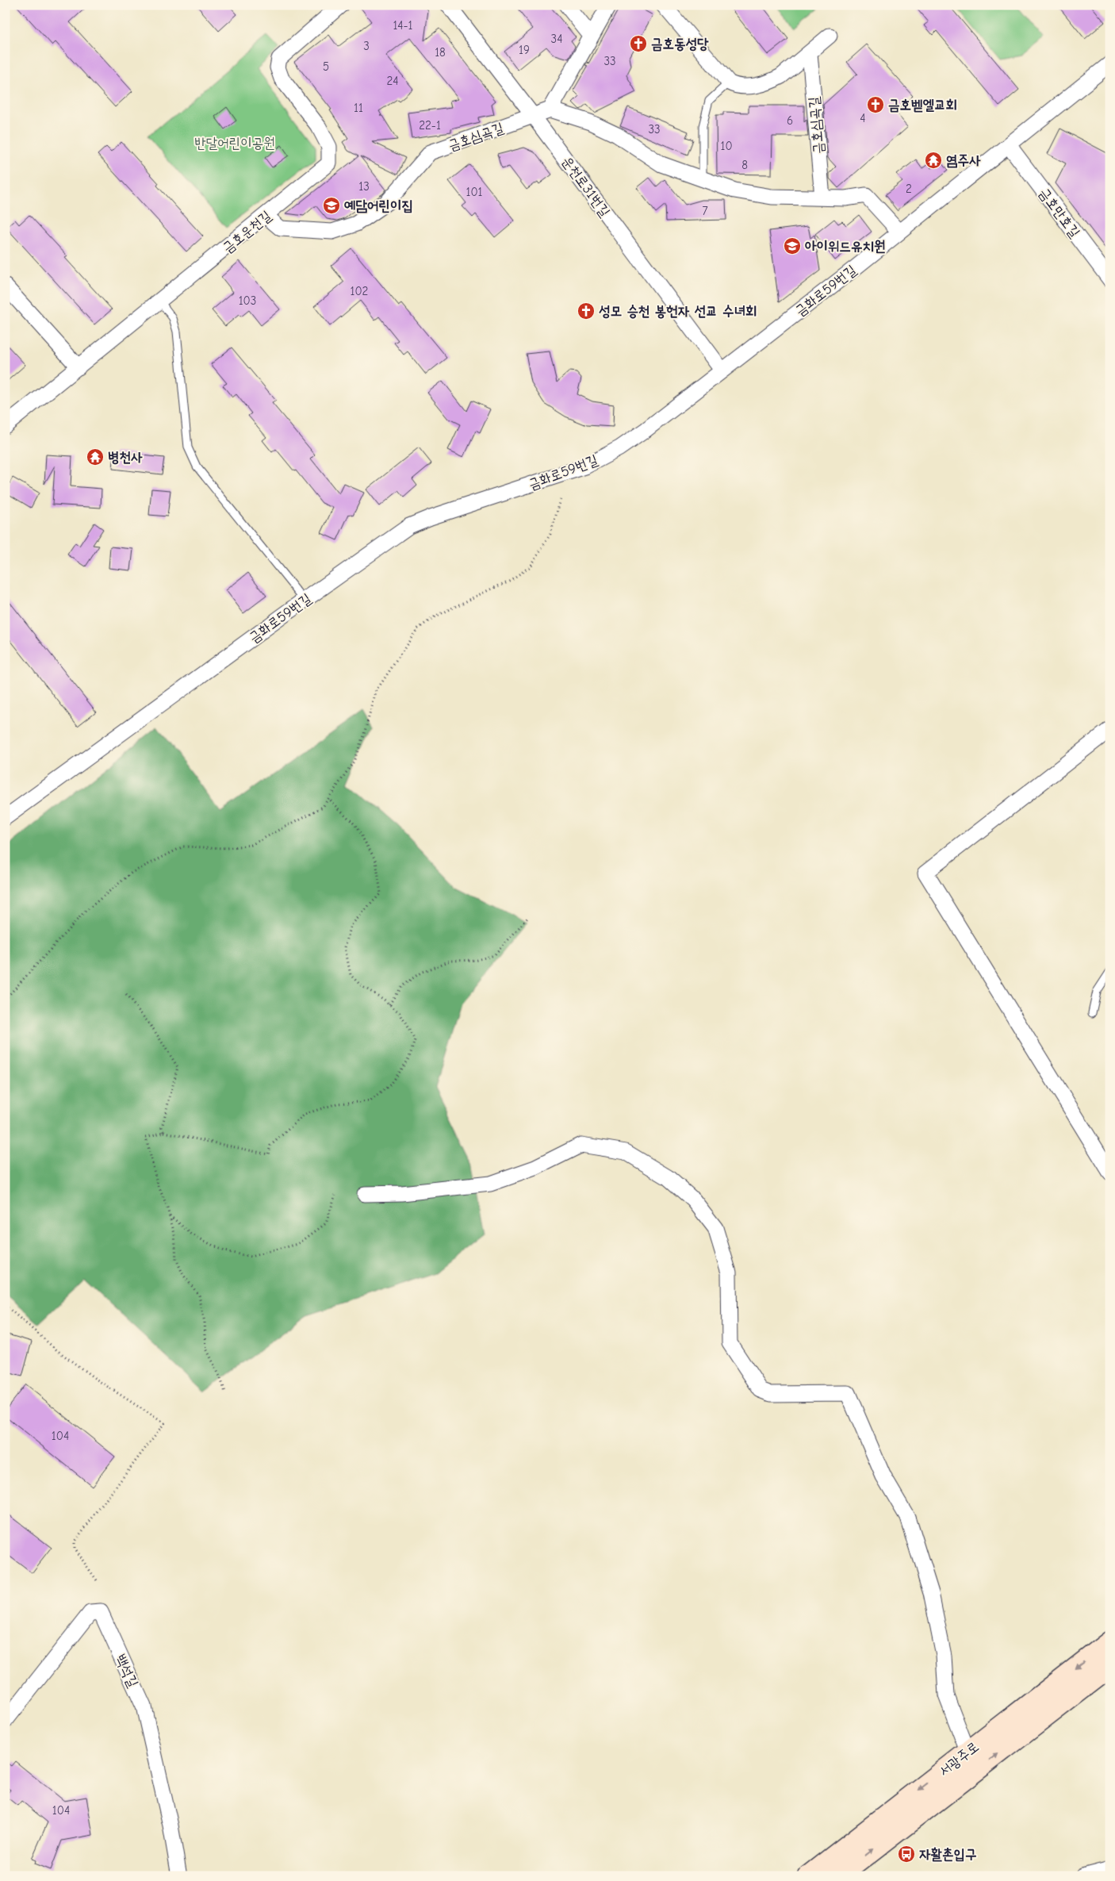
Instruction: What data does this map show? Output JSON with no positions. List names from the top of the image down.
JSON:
{
  "streets": {
    "street": [
      "금호심곡길",
      "운천로31번길",
      "금호만호길",
      "금호운천길",
      "금화로59번길",
      "백석길",
      "서광주로"
    ]
  },
  "crossings": [
    ["금호심곡길", "운천로31번길"],
    ["금호심곡길", "금호운천길"],
    ["운천로31번길", "금화로59번길"],
    ["금호만호길", "금화로59번길"]
  ],
  "parks": ["반달어린이공원"],
  "places": {
    "church": ["금호동성당", "금호벧엘교회", "성모 승천 봉헌자 선교 수녀회"],
    "temple": ["염주사", "병천사"],
    "school or university": ["예담어린이집", "아이위드유치원"],
    "bus stop": ["자활촌입구"]
  },
  "house_numbers": [
    "14-1",
    "34",
    "3",
    "19",
    "18",
    "33",
    "5",
    "24",
    "11",
    "4",
    "6",
    "22-1",
    "33",
    "10",
    "8",
    "13",
    "2",
    "101",
    "7",
    "102",
    "103",
    "104",
    "104"
  ]
}
